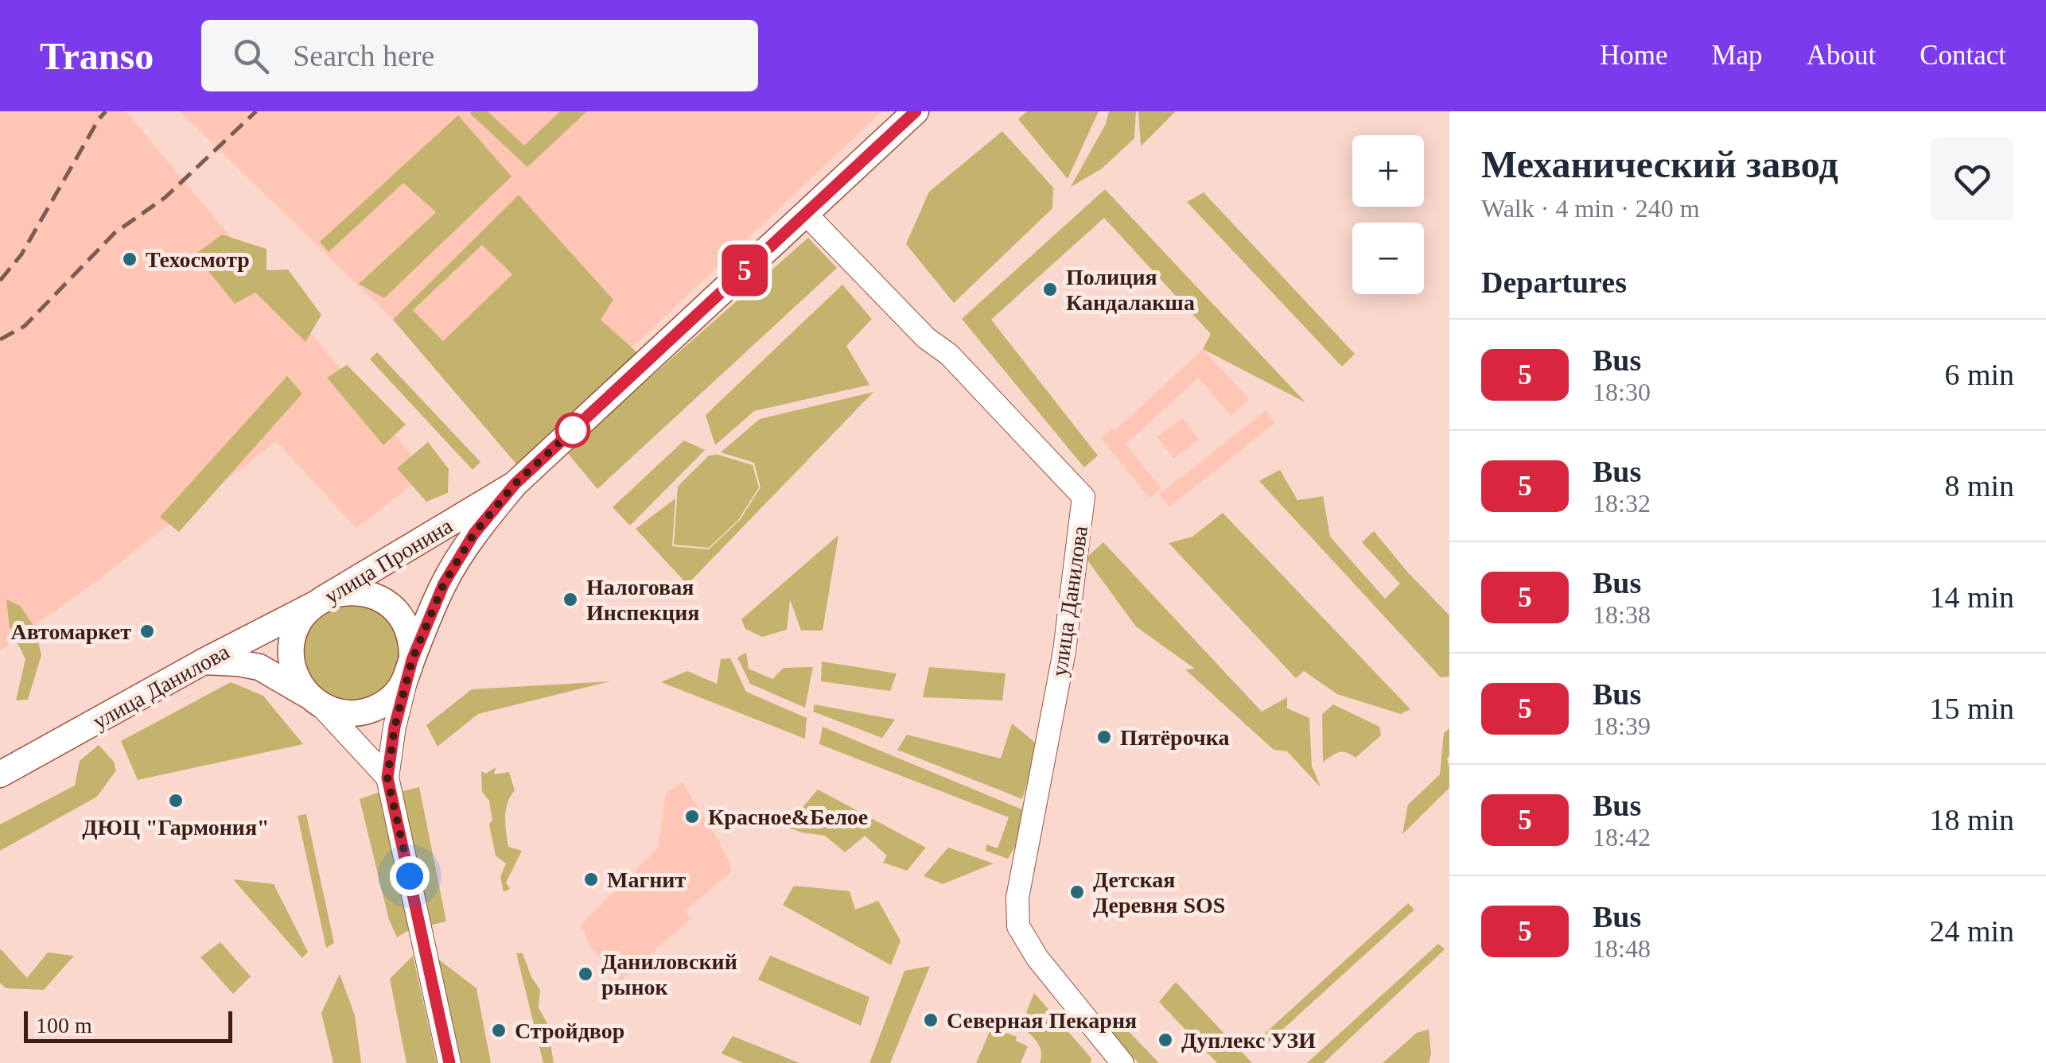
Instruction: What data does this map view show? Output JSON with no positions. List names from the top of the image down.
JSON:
{
  "streets": {
    "main road": ["улица Пронина", "улица Данилова"]
  },
  "crossings": [
    ["улица Пронина", "улица Данилова"]
  ],
  "places": [
    "Техосмотр",
    "Полиция Кандалакша",
    "Налоговая Инспекция",
    "Автомаркет",
    "Пятёрочка",
    "ДЮЦ \"Гармония\"",
    "Красное&Белое",
    "Магнит",
    "Детская Деревня SOS",
    "Даниловский рынок",
    "Северная Пекарня",
    "Стройдвор",
    "Дуплекс УЗИ"
  ],
  "lines": ["bus line 5"],
  "scale_bar": "100 m",
  "page": {
    "header": "Transo",
    "search": "Search here",
    "nav": [
      "Home",
      "Map",
      "About",
      "Contact"
    ],
    "on_map": "5",
    "heading": [
      ["Механический завод", "Walk · 4 min · 240 m"],
      "Departures"
    ],
    "map_buttons": ["+", "−"],
    "list": [
      {
        "mark": "5",
        "name": "Bus",
        "note": "18:30",
        "value": "6 min"
      },
      {
        "mark": "5",
        "name": "Bus",
        "note": "18:32",
        "value": "8 min"
      },
      {
        "mark": "5",
        "name": "Bus",
        "note": "18:38",
        "value": "14 min"
      },
      {
        "mark": "5",
        "name": "Bus",
        "note": "18:39",
        "value": "15 min"
      },
      {
        "mark": "5",
        "name": "Bus",
        "note": "18:42",
        "value": "18 min"
      },
      {
        "mark": "5",
        "name": "Bus",
        "note": "18:48",
        "value": "24 min"
      }
    ],
    "scale": "100 m"
  }
}
